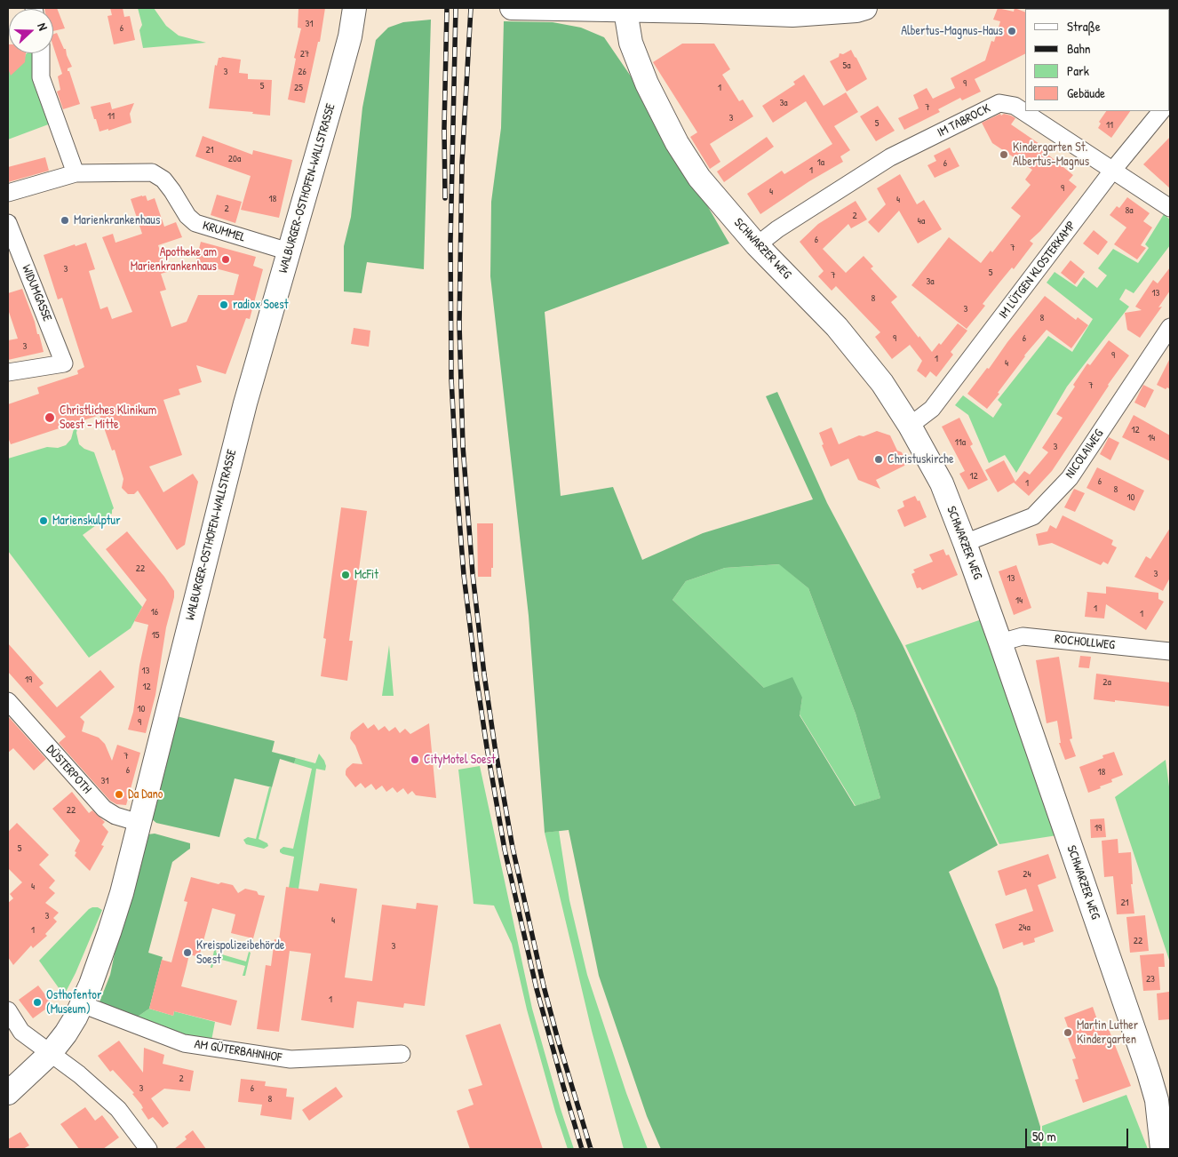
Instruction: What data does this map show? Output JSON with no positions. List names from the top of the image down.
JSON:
{
  "streets": {
    "street": [
      "IM TABROCK",
      "WALBURGER-OSTHOFEN-WALLSTRASSE",
      "KRUMMEL",
      "SCHWARZER WEG",
      "IM LÜTGEN KLOSTERKAMP",
      "WIDUMGASSE",
      "NICOLAIWEG",
      "ROCHOLLWEG",
      "DÜSTERPOTH",
      "AM GÜTERBAHNHOF"
    ]
  },
  "crossings": [
    ["IM TABROCK", "SCHWARZER WEG"],
    ["IM TABROCK", "IM LÜTGEN KLOSTERKAMP"],
    ["WALBURGER-OSTHOFEN-WALLSTRASSE", "KRUMMEL"],
    ["WALBURGER-OSTHOFEN-WALLSTRASSE", "DÜSTERPOTH"],
    ["WALBURGER-OSTHOFEN-WALLSTRASSE", "AM GÜTERBAHNHOF"],
    ["SCHWARZER WEG", "IM LÜTGEN KLOSTERKAMP"],
    ["SCHWARZER WEG", "NICOLAIWEG"],
    ["SCHWARZER WEG", "ROCHOLLWEG"]
  ],
  "places": [
    "Albertus-Magnus-Haus",
    "Kindergarten St. Albertus-Magnus",
    "Marienkrankenhaus",
    "Apotheke am Marienkrankenhaus",
    "radiox Soest",
    "Christliches Klinikum Soest - Mitte",
    "Christuskirche",
    "Marienskulptur",
    "McFit",
    "CityMotel Soest",
    "Da Dano",
    "Kreispolizeibehörde Soest",
    "Osthofentor (Museum)",
    "Martin Luther Kindergarten"
  ],
  "house_numbers": [
    "31",
    "6",
    "27",
    "5a",
    "3",
    "26",
    "9",
    "5",
    "25",
    "1",
    "3a",
    "7",
    "11",
    "3",
    "5",
    "11",
    "21",
    "20a",
    "1a",
    "6",
    "1",
    "9",
    "4",
    "18",
    "4",
    "2",
    "8a",
    "2",
    "4a",
    "6",
    "7",
    "3",
    "5",
    "7",
    "3a",
    "13",
    "8",
    "3",
    "8",
    "9",
    "6",
    "3",
    "9",
    "1",
    "4",
    "7",
    "12",
    "14",
    "11a",
    "3",
    "12",
    "6",
    "1",
    "8",
    "10",
    "22",
    "3",
    "13",
    "14",
    "1",
    "16",
    "1",
    "15",
    "13",
    "19",
    "2a",
    "12",
    "10",
    "9",
    "7",
    "6",
    "18",
    "31",
    "22",
    "19",
    "5",
    "24",
    "4",
    "21",
    "3",
    "4",
    "24a",
    "1",
    "22",
    "3",
    "23",
    "1",
    "2",
    "3",
    "6",
    "8"
  ],
  "legend": [
    "Straße",
    "Bahn",
    "Park",
    "Gebäude"
  ],
  "scale_bar": "50 m",
  "north": "right"
}
